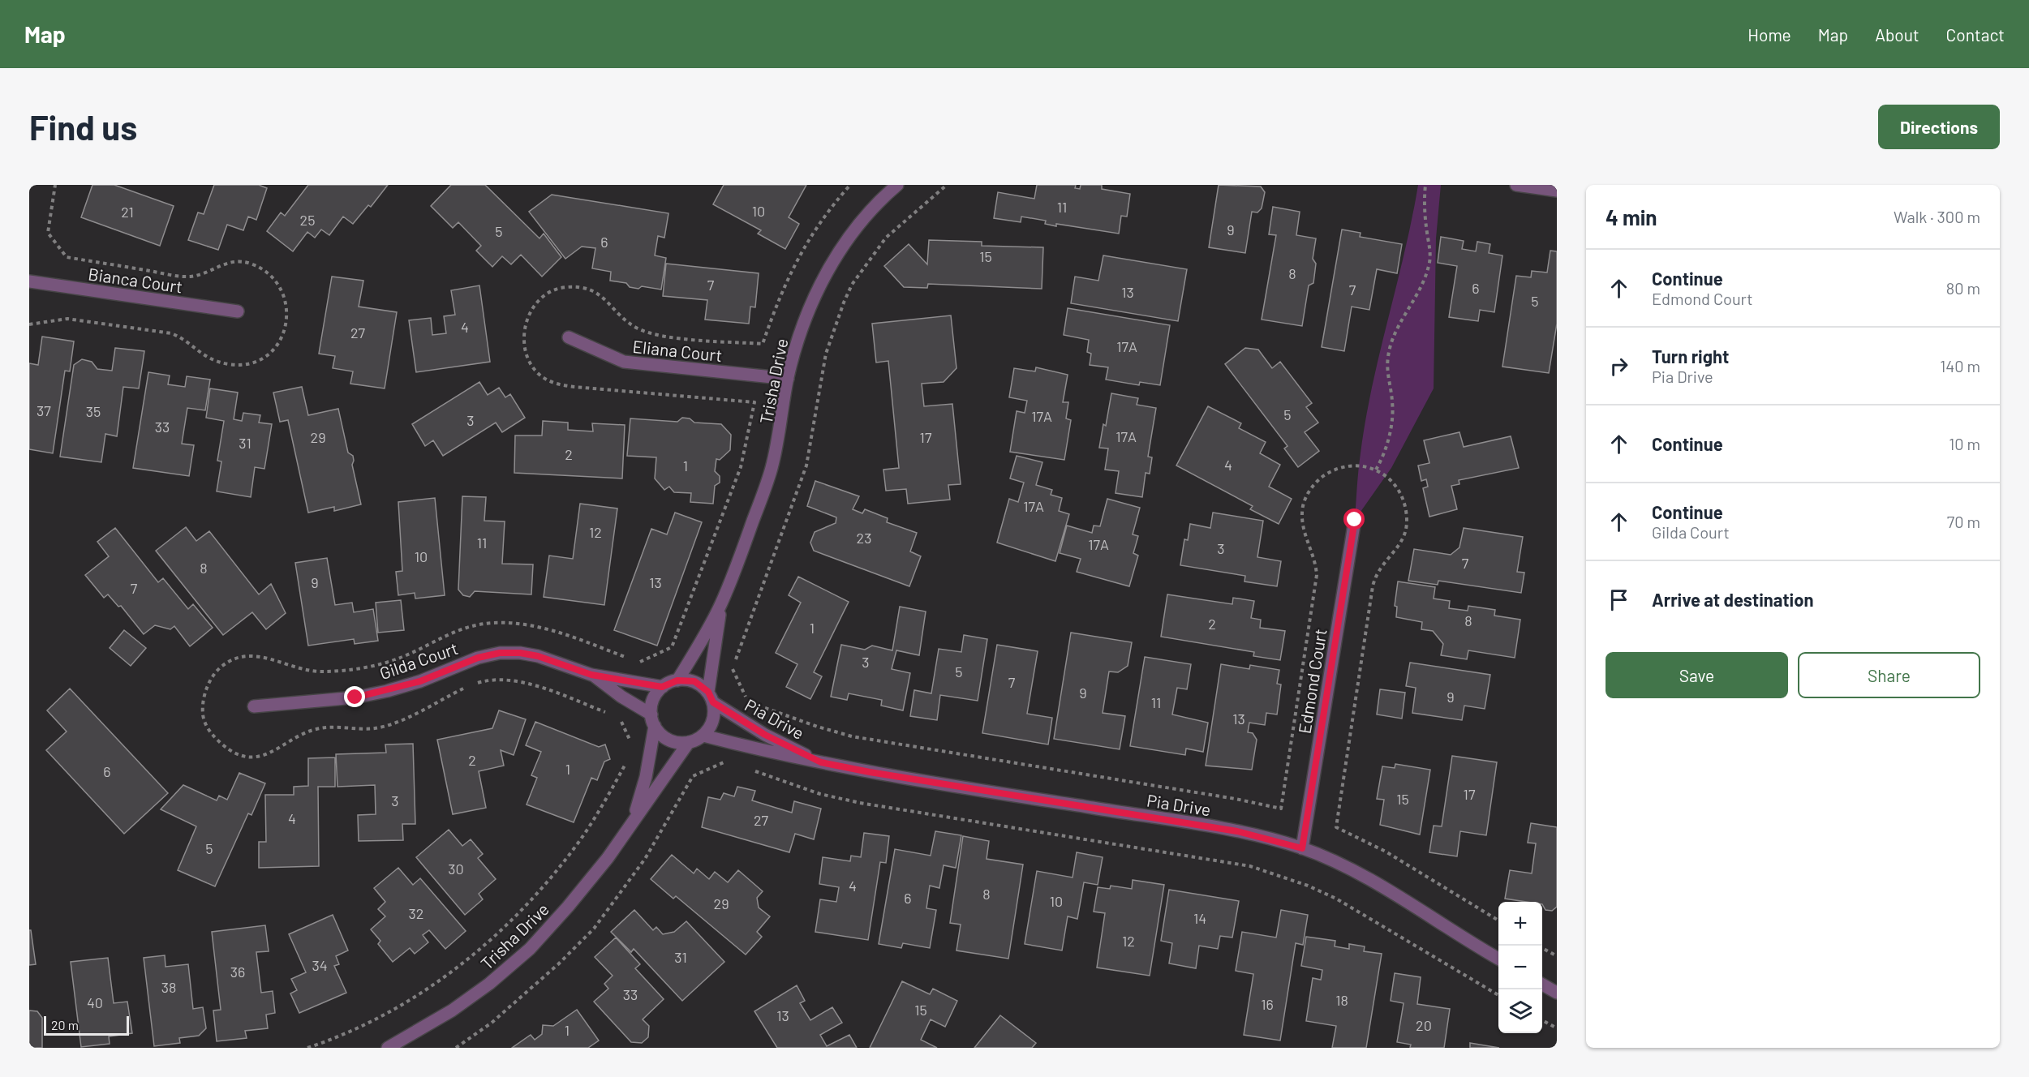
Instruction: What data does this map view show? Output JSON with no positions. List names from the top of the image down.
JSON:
{
  "streets": {
    "street": [
      "Bianca Court",
      "Eliana Court",
      "Trisha Drive",
      "Gilda Court",
      "Edmond Court",
      "Pia Drive"
    ]
  },
  "crossings": [
    ["Eliana Court", "Trisha Drive"],
    ["Trisha Drive", "Gilda Court"],
    ["Trisha Drive", "Pia Drive"],
    ["Gilda Court", "Pia Drive"],
    ["Edmond Court", "Pia Drive"]
  ],
  "house_numbers": [
    "11",
    "10",
    "21",
    "25",
    "9",
    "5",
    "6",
    "15",
    "8",
    "7",
    "6",
    "7",
    "13",
    "5",
    "4",
    "27",
    "17A",
    "37",
    "35",
    "5",
    "17A",
    "3",
    "33",
    "17A",
    "29",
    "17",
    "31",
    "2",
    "4",
    "1",
    "17A",
    "12",
    "23",
    "11",
    "17A",
    "3",
    "10",
    "7",
    "8",
    "9",
    "13",
    "7",
    "8",
    "2",
    "1",
    "3",
    "5",
    "7",
    "9",
    "9",
    "11",
    "13",
    "2",
    "1",
    "6",
    "17",
    "15",
    "3",
    "4",
    "27",
    "5",
    "30",
    "4",
    "8",
    "6",
    "10",
    "29",
    "32",
    "14",
    "12",
    "31",
    "34",
    "36",
    "38",
    "33",
    "18",
    "40",
    "16",
    "15",
    "13",
    "20",
    "1"
  ],
  "scale_bar": "20 m",
  "page": {
    "header": "Map",
    "nav": [
      "Home",
      "Map",
      "About",
      "Contact"
    ],
    "buttons": [
      "Directions",
      ["Save", "Share"]
    ],
    "title": "Find us",
    "heading": ["4 min", "Walk · 300 m"],
    "list": [
      ["Continue", "Edmond Court", "80 m"],
      ["Turn right", "Pia Drive", "140 m"],
      ["Continue", "10 m"],
      ["Continue", "Gilda Court", "70 m"],
      "Arrive at destination"
    ],
    "map_buttons": ["+", "−"],
    "scale": "20 m"
  }
}
